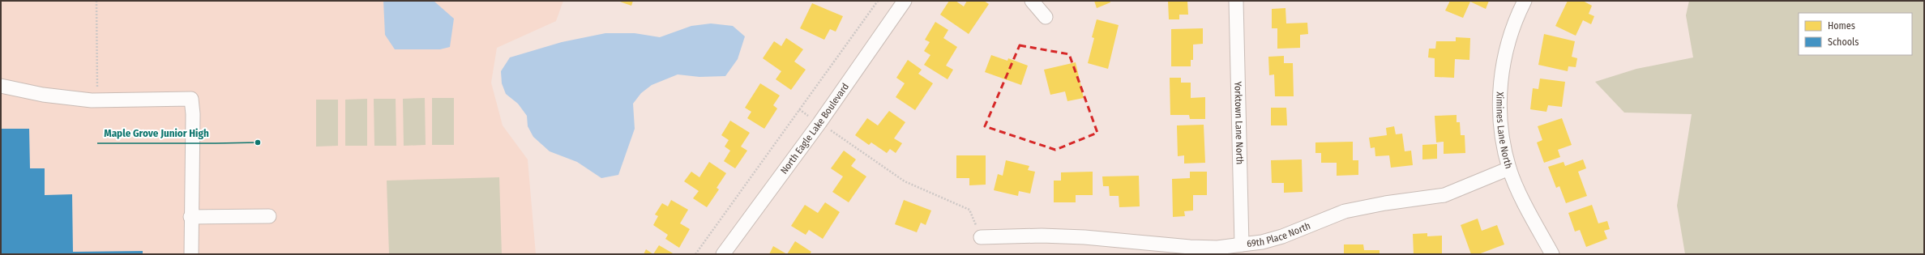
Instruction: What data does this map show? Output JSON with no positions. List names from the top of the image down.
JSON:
{
  "streets": {
    "street": [
      "Yorktown Lane North",
      "North Eagle Lake Boulevard",
      "Ximines Lane North",
      "69th Place North"
    ]
  },
  "crossings": [
    ["Yorktown Lane North", "69th Place North"],
    ["Ximines Lane North", "69th Place North"]
  ],
  "places": ["Maple Grove Junior High"],
  "legend": ["Homes", "Schools"]
}
